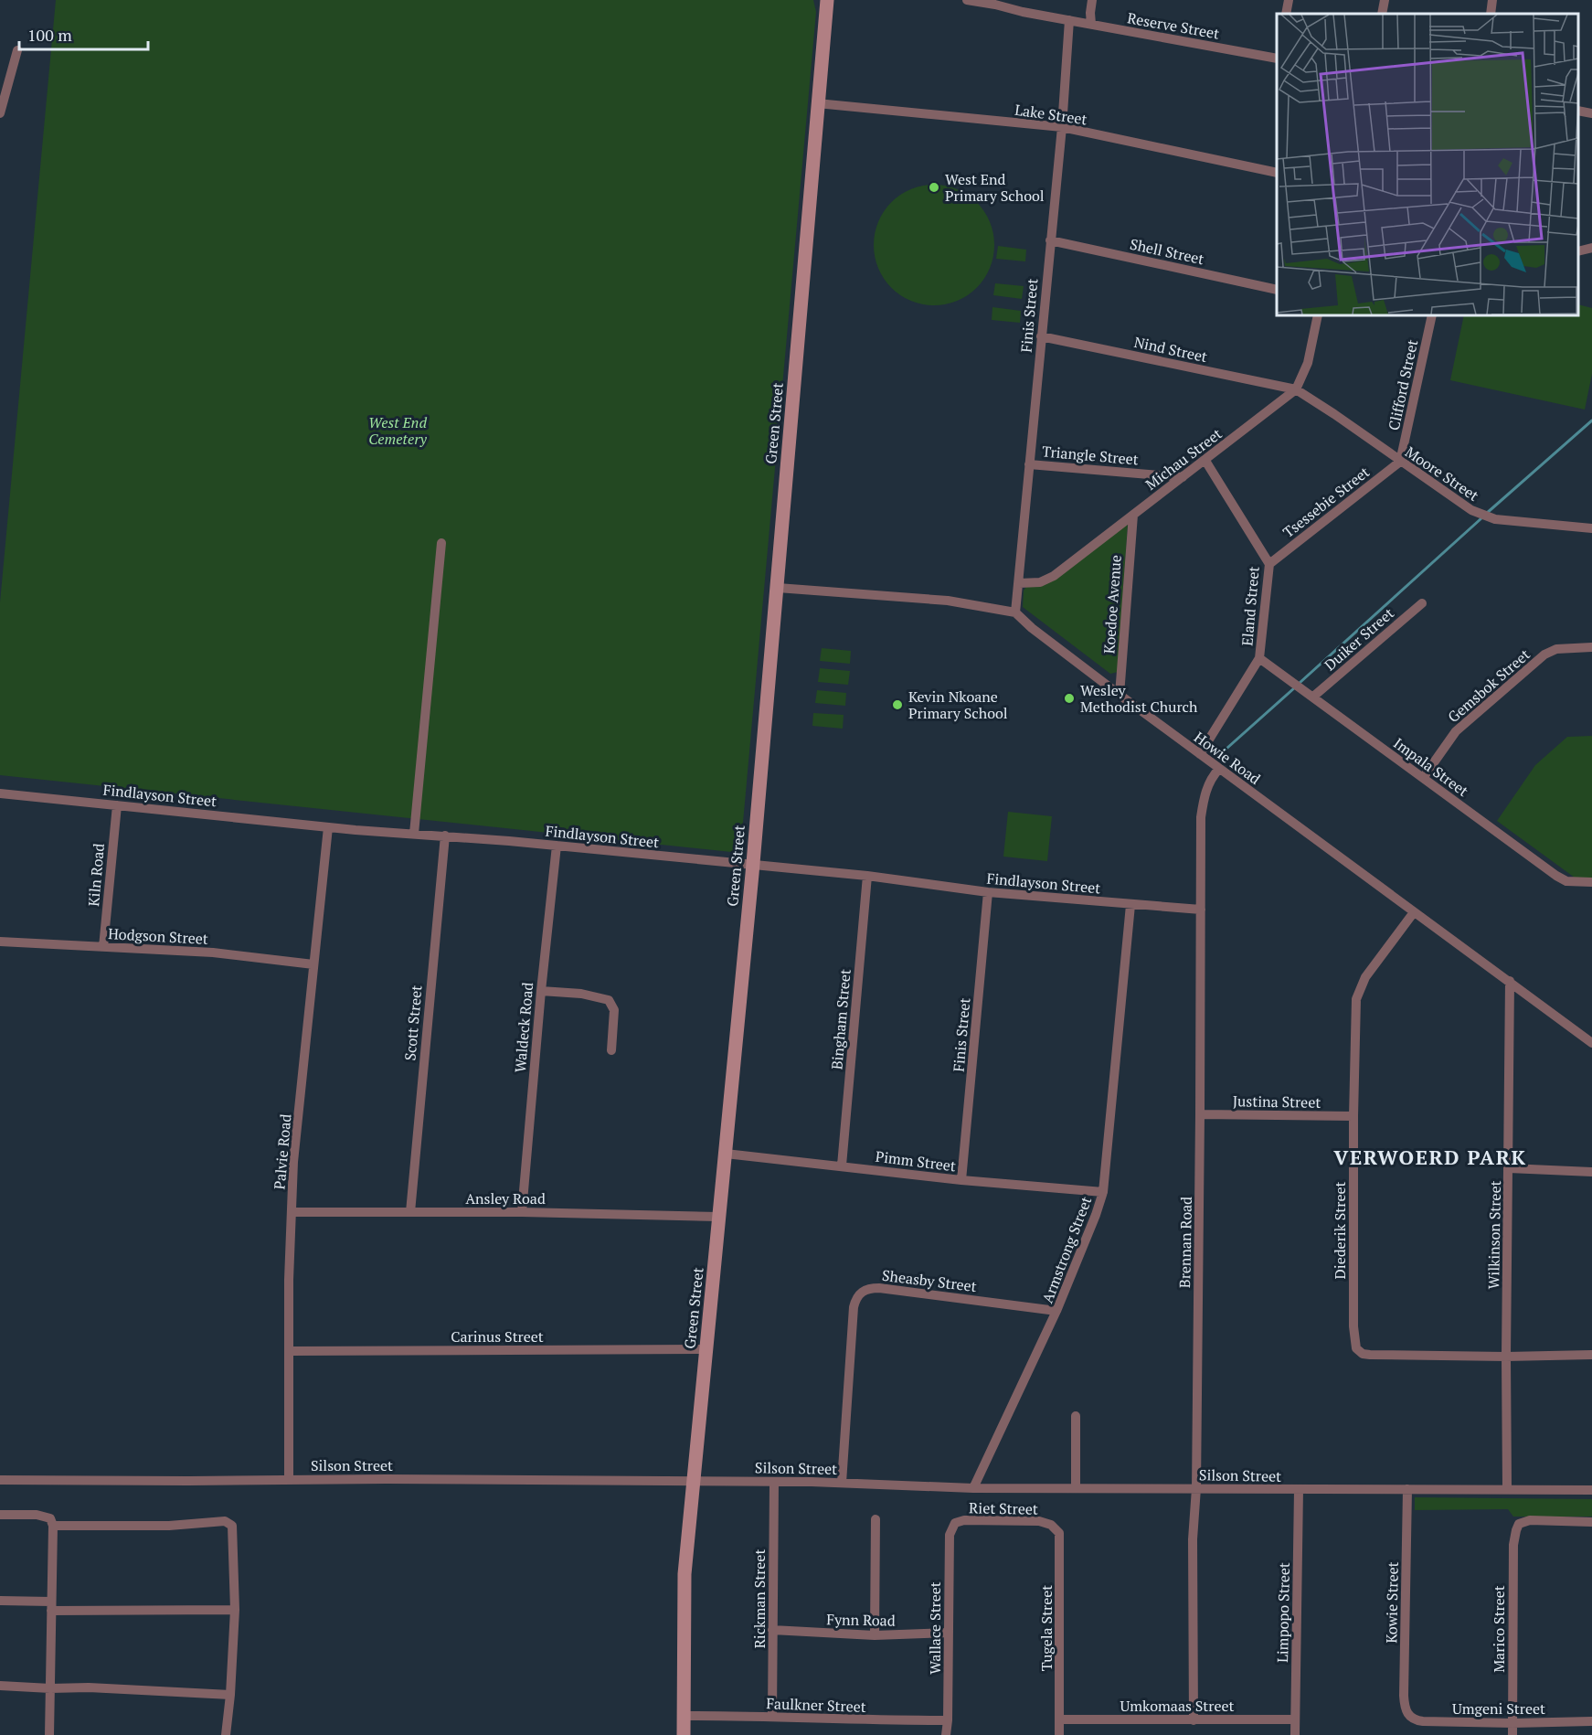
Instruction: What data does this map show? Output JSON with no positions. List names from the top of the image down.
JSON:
{
  "streets": {
    "street": [
      "Reserve Street",
      "Lake Street",
      "Shell Street",
      "Finis Street",
      "Nind Street",
      "Clifford Street",
      "Green Street",
      "Triangle Street",
      "Michau Street",
      "Moore Street",
      "Tsessebie Street",
      "Koedoe Avenue",
      "Eland Street",
      "Duiker Street",
      "Gemsbok Street",
      "Howie Road",
      "Impala Street",
      "Findlayson Street",
      "Kiln Road",
      "Hodgson Street",
      "Bingham Street",
      "Scott Street",
      "Waldeck Road",
      "Justina Street",
      "Palvie Road",
      "Pimm Street",
      "Ansley Road",
      "Diederik Street",
      "Wilkinson Street",
      "Brennan Road",
      "Armstrong Street",
      "Sheasby Street",
      "Carinus Street",
      "Silson Street",
      "Riet Street",
      "Rickman Street",
      "Kowie Street",
      "Limpopo Street",
      "Fynn Road",
      "Wallace Street",
      "Tugela Street",
      "Marico Street",
      "Faulkner Street",
      "Umkomaas Street",
      "Umgeni Street"
    ]
  },
  "crossings": [
    ["Reserve Street", "Finis Street"],
    ["Lake Street", "Finis Street"],
    ["Lake Street", "Green Street"],
    ["Shell Street", "Finis Street"],
    ["Finis Street", "Nind Street"],
    ["Finis Street", "Triangle Street"],
    ["Finis Street", "Michau Street"],
    ["Finis Street", "Howie Road"],
    ["Finis Street", "Findlayson Street"],
    ["Finis Street", "Pimm Street"],
    ["Nind Street", "Michau Street"],
    ["Nind Street", "Moore Street"],
    ["Clifford Street", "Moore Street"],
    ["Clifford Street", "Tsessebie Street"],
    ["Green Street", "Findlayson Street"],
    ["Green Street", "Pimm Street"],
    ["Green Street", "Ansley Road"],
    ["Green Street", "Carinus Street"],
    ["Green Street", "Silson Street"],
    ["Green Street", "Faulkner Street"],
    ["Triangle Street", "Michau Street"],
    ["Michau Street", "Moore Street"],
    ["Michau Street", "Koedoe Avenue"],
    ["Michau Street", "Eland Street"],
    ["Moore Street", "Tsessebie Street"],
    ["Tsessebie Street", "Eland Street"],
    ["Koedoe Avenue", "Howie Road"],
    ["Eland Street", "Howie Road"],
    ["Eland Street", "Impala Street"],
    ["Duiker Street", "Impala Street"],
    ["Gemsbok Street", "Impala Street"],
    ["Howie Road", "Diederik Street"],
    ["Howie Road", "Wilkinson Street"],
    ["Howie Road", "Brennan Road"],
    ["Findlayson Street", "Kiln Road"],
    ["Findlayson Street", "Bingham Street"],
    ["Findlayson Street", "Scott Street"],
    ["Findlayson Street", "Waldeck Road"],
    ["Findlayson Street", "Palvie Road"],
    ["Findlayson Street", "Brennan Road"],
    ["Findlayson Street", "Armstrong Street"],
    ["Kiln Road", "Hodgson Street"],
    ["Hodgson Street", "Palvie Road"],
    ["Bingham Street", "Pimm Street"],
    ["Scott Street", "Ansley Road"],
    ["Waldeck Road", "Ansley Road"],
    ["Justina Street", "Diederik Street"],
    ["Justina Street", "Brennan Road"],
    ["Palvie Road", "Ansley Road"],
    ["Palvie Road", "Carinus Street"],
    ["Palvie Road", "Silson Street"],
    ["Pimm Street", "Armstrong Street"],
    ["Diederik Street", "Wilkinson Street"],
    ["Wilkinson Street", "Silson Street"],
    ["Brennan Road", "Silson Street"],
    ["Brennan Road", "Umkomaas Street"],
    ["Armstrong Street", "Sheasby Street"],
    ["Armstrong Street", "Silson Street"],
    ["Sheasby Street", "Silson Street"],
    ["Silson Street", "Rickman Street"],
    ["Silson Street", "Kowie Street"],
    ["Silson Street", "Limpopo Street"],
    ["Riet Street", "Wallace Street"],
    ["Riet Street", "Tugela Street"],
    ["Rickman Street", "Fynn Road"],
    ["Rickman Street", "Faulkner Street"],
    ["Kowie Street", "Umgeni Street"],
    ["Limpopo Street", "Umkomaas Street"],
    ["Fynn Road", "Wallace Street"],
    ["Wallace Street", "Faulkner Street"],
    ["Tugela Street", "Umkomaas Street"],
    ["Marico Street", "Umgeni Street"]
  ],
  "districts": ["VERWOERD PARK"],
  "parks": ["West End Cemetery"],
  "places": ["West End Primary School", "Wesley Methodist Church", "Kevin Nkoane Primary School"],
  "scale_bar": "100 m"
}
